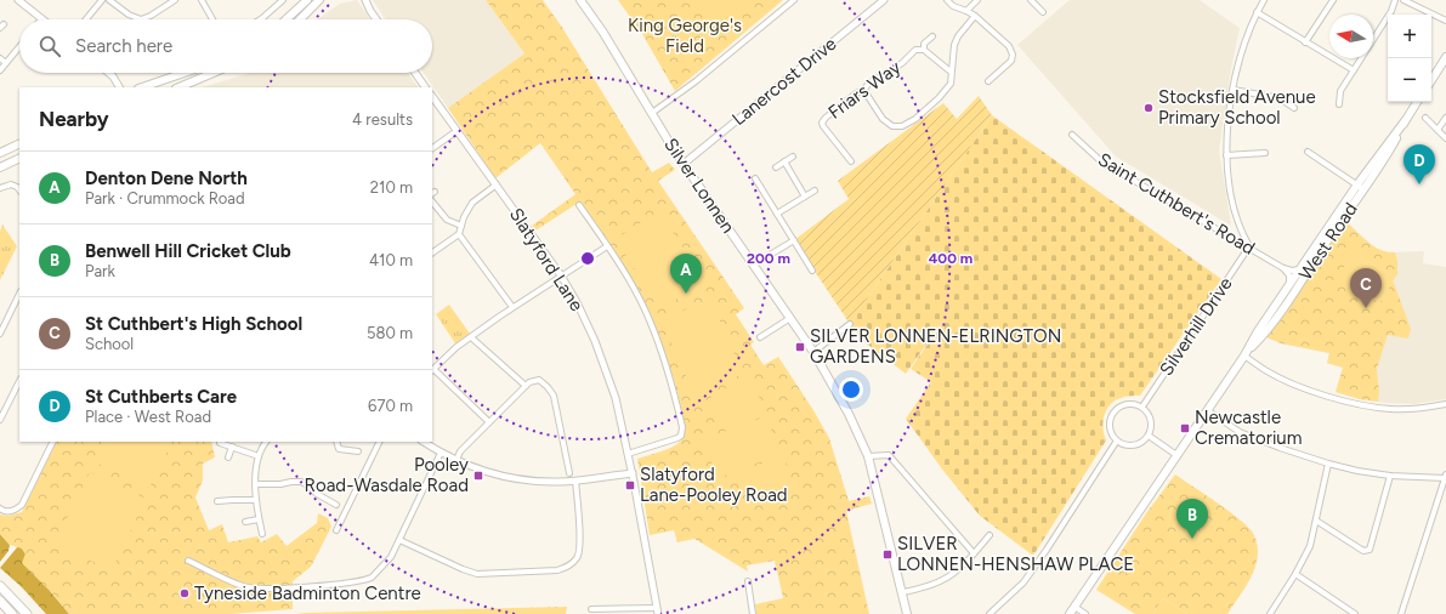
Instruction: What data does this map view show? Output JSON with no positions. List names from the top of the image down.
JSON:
{
  "streets": {
    "main road": ["Silver Lonnen", "West Road"],
    "street": [
      "Lanercost Drive",
      "Friars Way",
      "Saint Cuthbert's Road",
      "Slatyford Lane",
      "Silverhill Drive"
    ]
  },
  "crossings": [
    ["Lanercost Drive", "Silver Lonnen"],
    ["Saint Cuthbert's Road", "West Road"],
    ["Saint Cuthbert's Road", "Silverhill Drive"]
  ],
  "parks": ["King George's Field"],
  "places": {
    "other": ["Stocksfield Avenue Primary School", "Tyneside Badminton Centre"],
    "transit": [
      "SILVER LONNEN-ELRINGTON GARDENS",
      "Newcastle Crematorium",
      "Pooley Road-Wasdale Road",
      "Slatyford Lane-Pooley Road",
      "SILVER LONNEN-HENSHAW PLACE"
    ]
  },
  "north": "left",
  "page": {
    "map_buttons": ["+", "−"],
    "search": "Search here",
    "heading": ["Nearby", "4 results"],
    "pins": [
      "D",
      "A",
      "C",
      "B"
    ],
    "list": [
      {
        "mark": "A",
        "name": "Denton Dene North",
        "note": "Park · Crummock Road",
        "value": "210 m"
      },
      {
        "mark": "B",
        "name": "Benwell Hill Cricket Club",
        "note": "Park",
        "value": "410 m"
      },
      {
        "mark": "C",
        "name": "St Cuthbert's High School",
        "note": "School",
        "value": "580 m"
      },
      {
        "mark": "D",
        "name": "St Cuthberts Care",
        "note": "Place · West Road",
        "value": "670 m"
      }
    ]
  },
  "rings": ["200 m", "400 m"]
}
